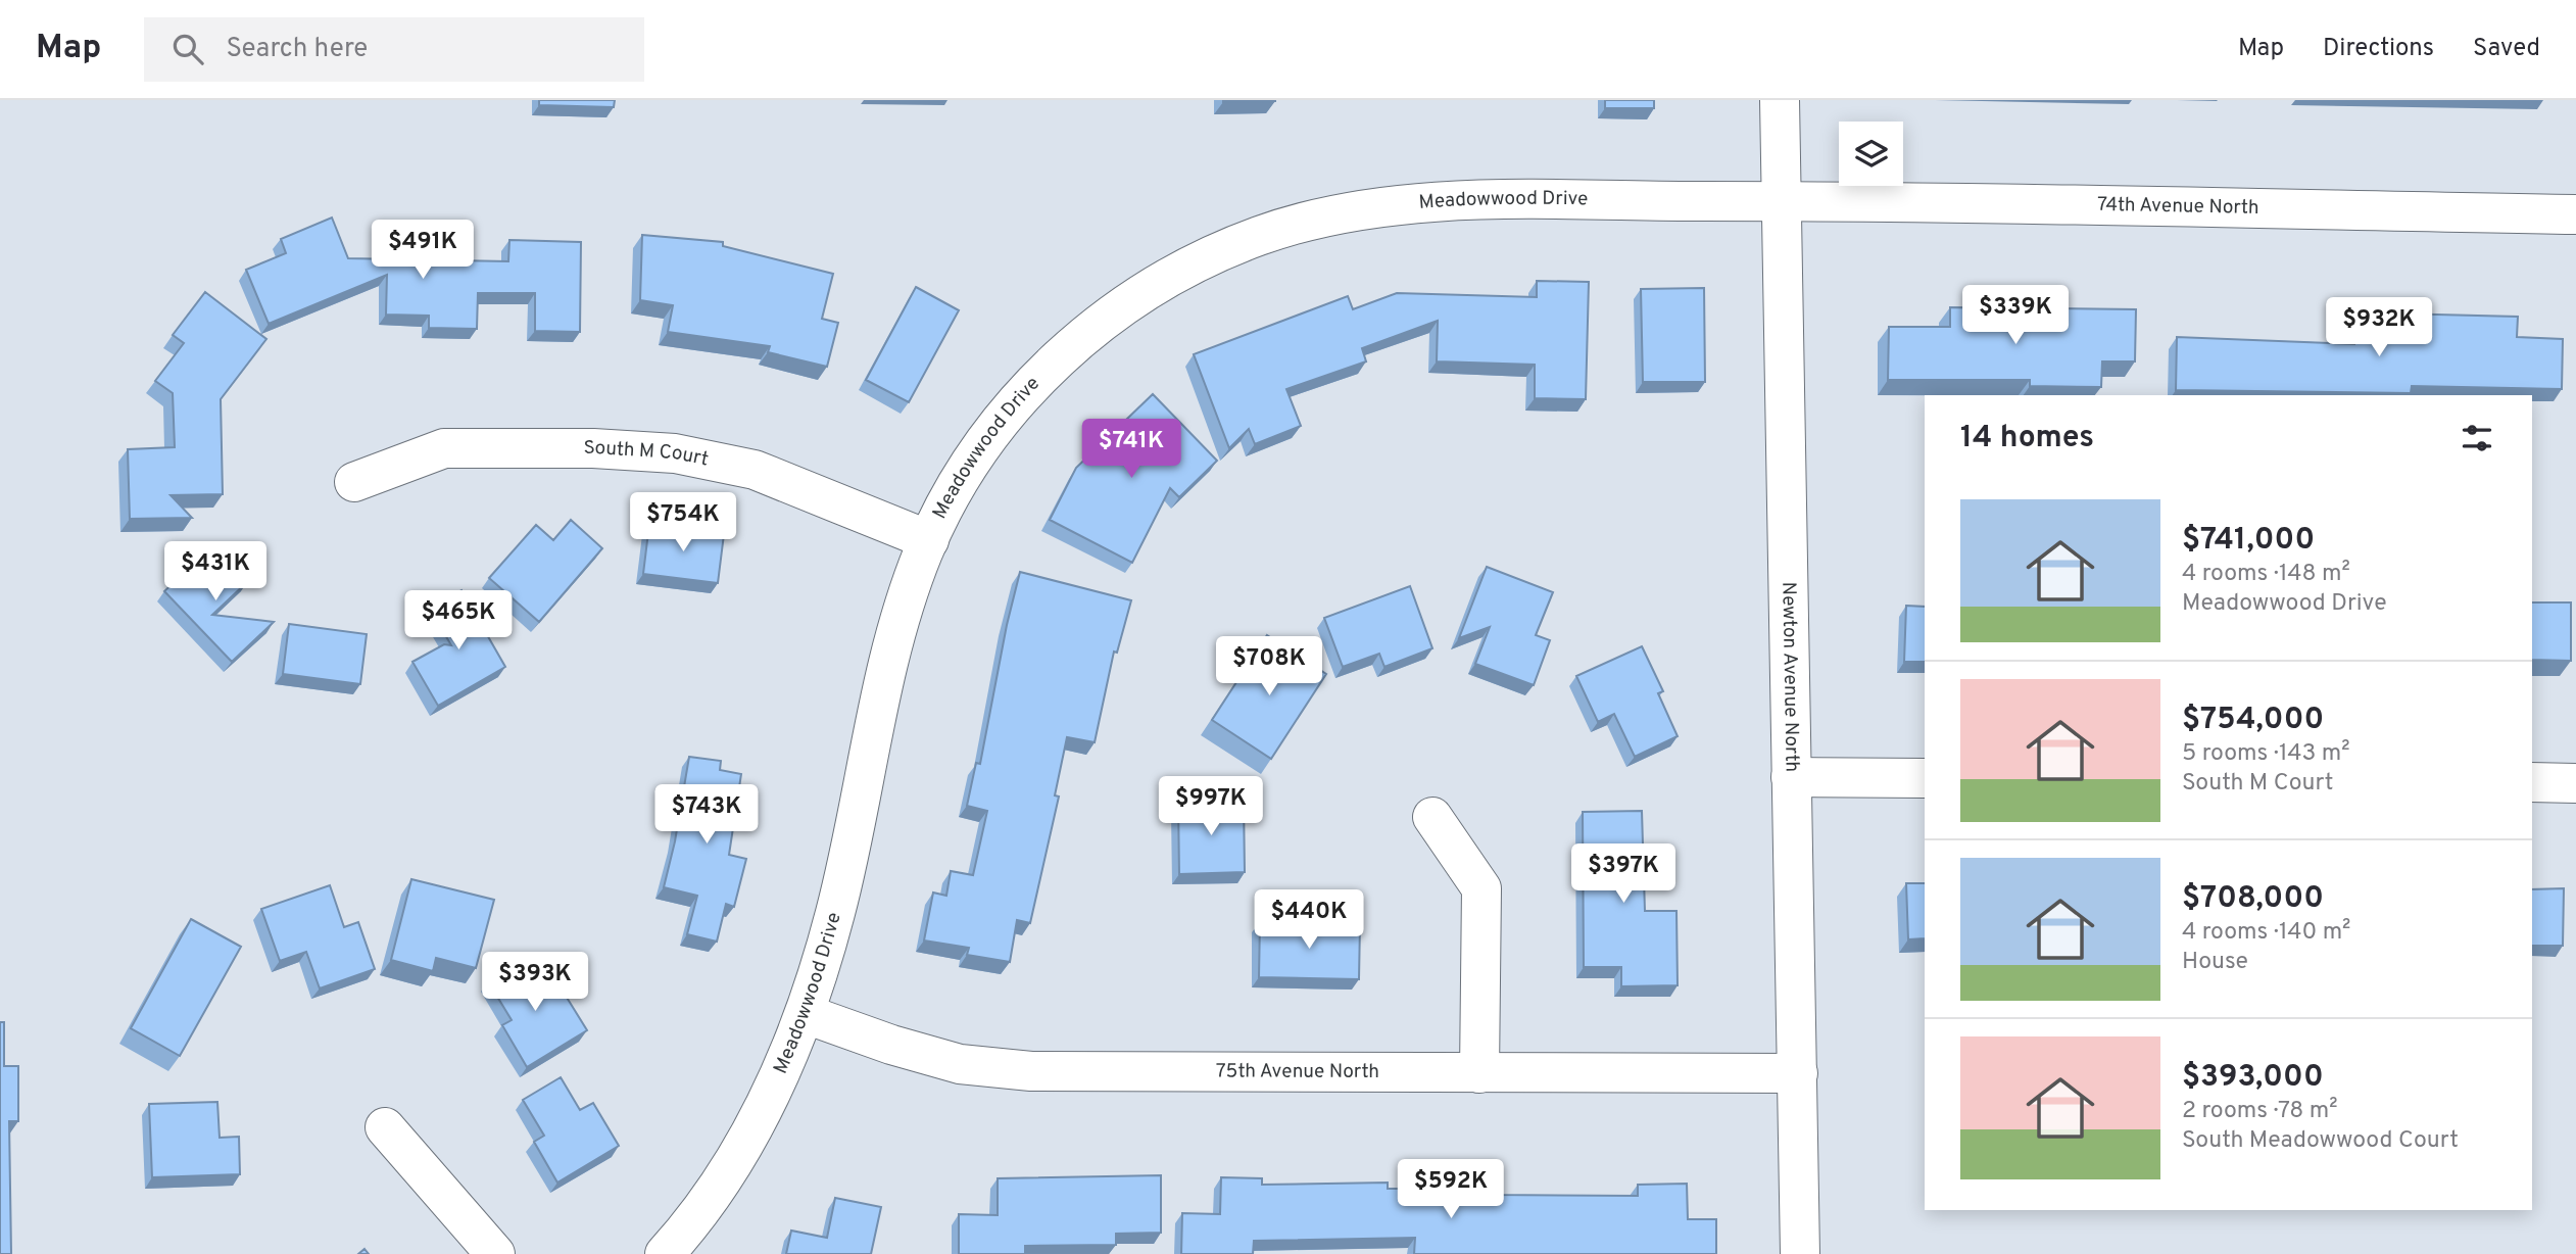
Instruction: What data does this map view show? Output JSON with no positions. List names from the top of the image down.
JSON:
{
  "streets": {
    "street": [
      "Meadowwood Drive",
      "74th Avenue North",
      "South M Court",
      "Newton Avenue North",
      "75th Avenue North"
    ]
  },
  "crossings": [
    ["Meadowwood Drive", "74th Avenue North"],
    ["Meadowwood Drive", "South M Court"],
    ["Meadowwood Drive", "Newton Avenue North"],
    ["Meadowwood Drive", "75th Avenue North"],
    ["74th Avenue North", "Newton Avenue North"],
    ["Newton Avenue North", "75th Avenue North"]
  ],
  "page": {
    "header": "Map",
    "search": "Search here",
    "nav": ["Map", "Directions", "Saved"],
    "price": [
      "$491K",
      "$339K",
      "$932K",
      "$741K",
      "$754K",
      "$431K",
      "$465K",
      "$708K",
      "$997K",
      "$743K",
      "$397K",
      "$440K",
      "$393K",
      "$592K"
    ],
    "heading": "14 homes",
    "list": [
      {
        "name": "$741,000",
        "note": "4 rooms · 148 m² · Meadowwood Drive"
      },
      {
        "name": "$754,000",
        "note": "5 rooms · 143 m² · South M Court"
      },
      {
        "name": "$708,000",
        "note": "4 rooms · 140 m² · House"
      },
      {
        "name": "$393,000",
        "note": "2 rooms · 78 m² · South Meadowwood Court"
      }
    ]
  }
}
